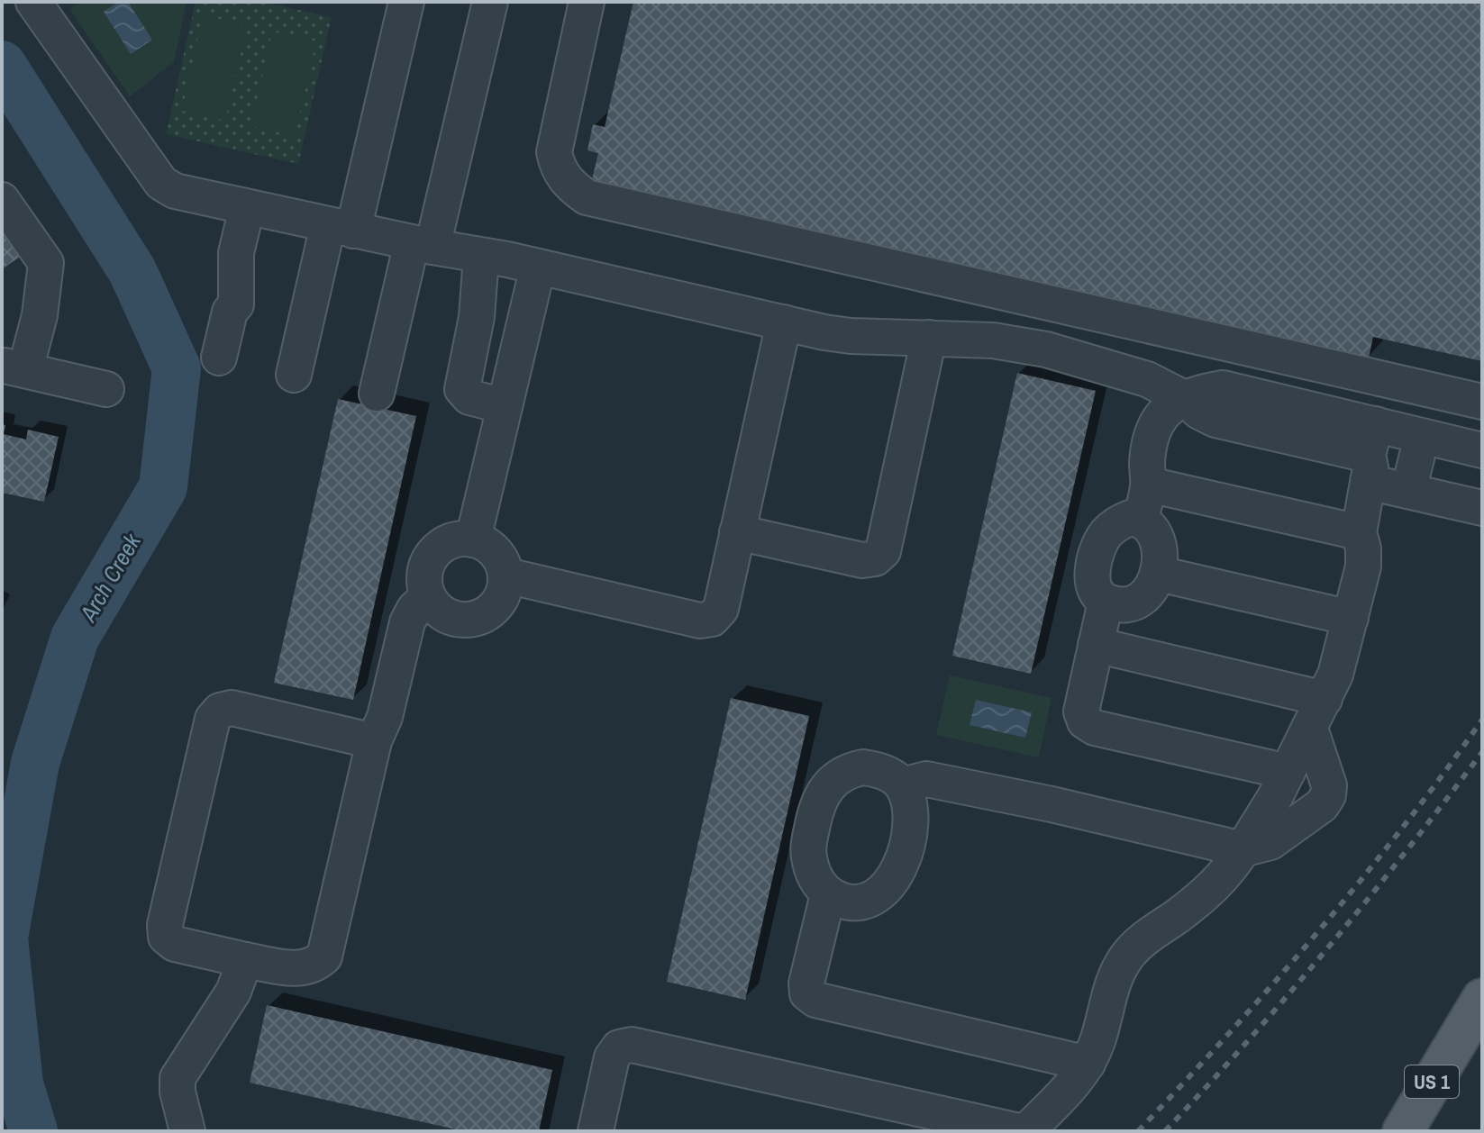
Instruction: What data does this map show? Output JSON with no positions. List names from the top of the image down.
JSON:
{
  "streets": {
    "main road": ["US 1"]
  },
  "water": ["Arch Creek"]
}
